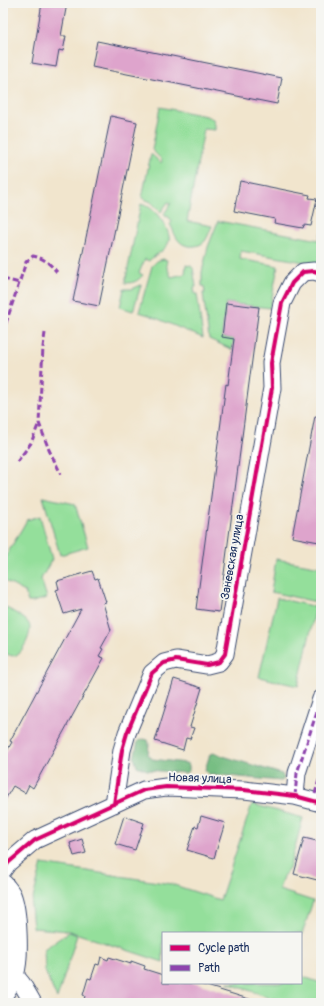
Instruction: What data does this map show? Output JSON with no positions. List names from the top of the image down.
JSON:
{
  "streets": {
    "street": ["Заневская улица", "Новая улица"]
  },
  "crossings": [
    ["Заневская улица", "Новая улица"]
  ],
  "legend": ["Cycle path", "Path"]
}
